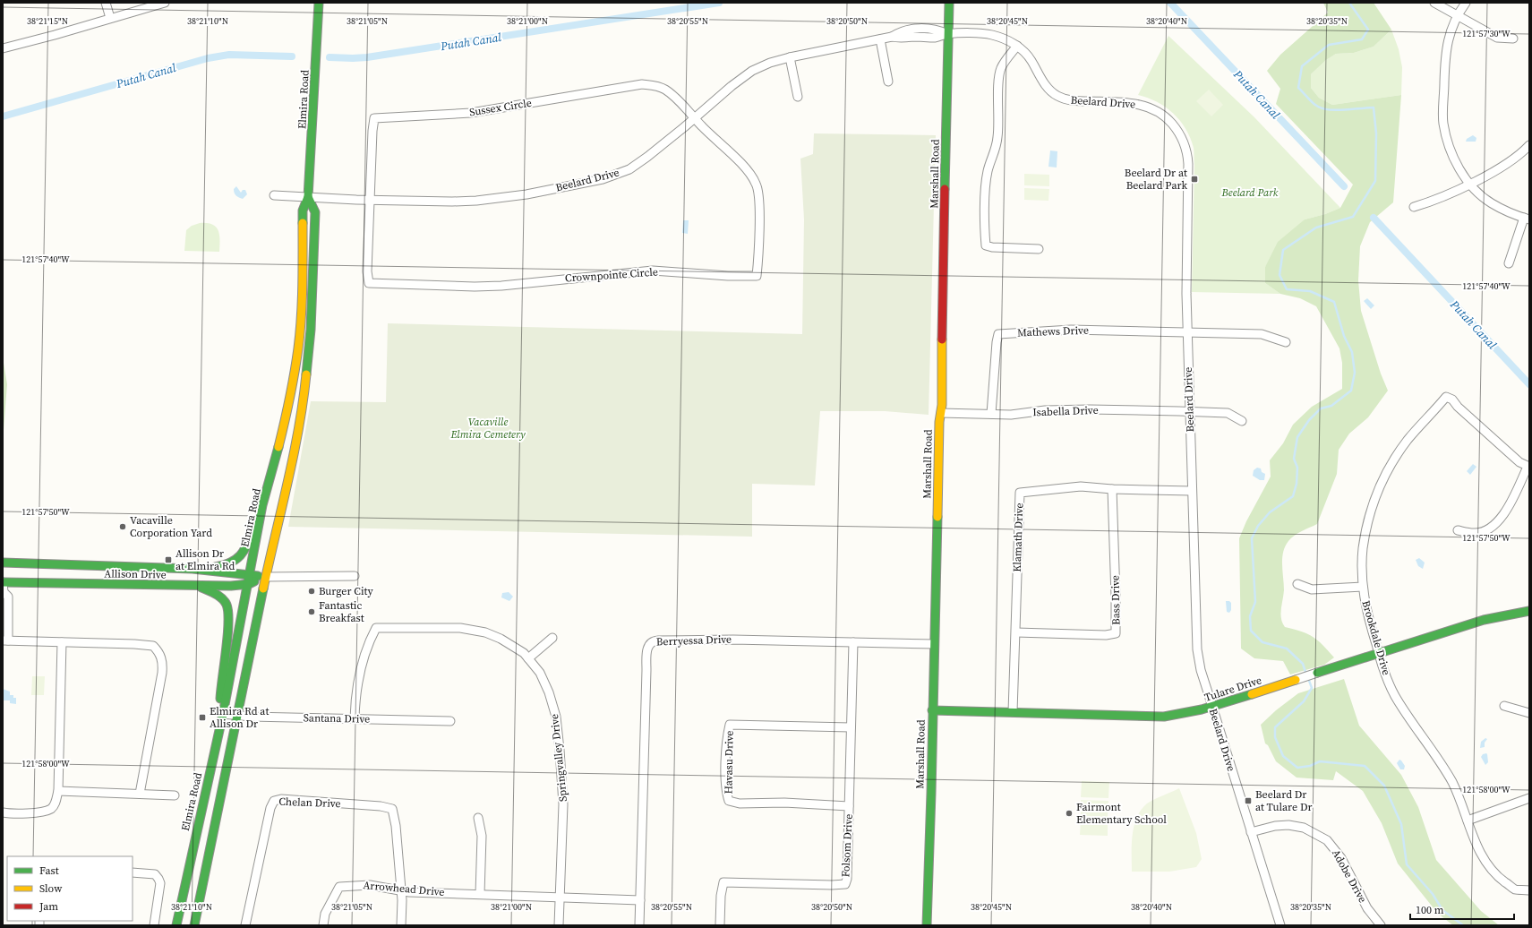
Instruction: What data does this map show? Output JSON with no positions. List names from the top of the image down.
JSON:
{
  "streets": {
    "main road": [
      "Elmira Road",
      "Marshall Road",
      "Allison Drive",
      "Tulare Drive"
    ],
    "street": [
      "Beelard Drive",
      "Sussex Circle",
      "Crownpointe Circle",
      "Mathews Drive",
      "Isabella Drive",
      "Klamath Drive",
      "Bass Drive",
      "Brookdale Drive",
      "Berryessa Drive",
      "Santana Drive",
      "Springvalley Drive",
      "Havasu Drive",
      "Chelan Drive",
      "Folsom Drive",
      "Adobe Drive",
      "Arrowhead Drive"
    ]
  },
  "crossings": [
    ["Elmira Road", "Beelard Drive"],
    ["Elmira Road", "Allison Drive"],
    ["Elmira Road", "Santana Drive"],
    ["Beelard Drive", "Sussex Circle"],
    ["Beelard Drive", "Marshall Road"],
    ["Beelard Drive", "Crownpointe Circle"],
    ["Beelard Drive", "Mathews Drive"],
    ["Beelard Drive", "Isabella Drive"],
    ["Beelard Drive", "Klamath Drive"],
    ["Beelard Drive", "Tulare Drive"],
    ["Beelard Drive", "Adobe Drive"],
    ["Sussex Circle", "Crownpointe Circle"],
    ["Marshall Road", "Isabella Drive"],
    ["Marshall Road", "Berryessa Drive"],
    ["Marshall Road", "Tulare Drive"],
    ["Mathews Drive", "Isabella Drive"],
    ["Klamath Drive", "Bass Drive"],
    ["Klamath Drive", "Tulare Drive"],
    ["Brookdale Drive", "Tulare Drive"],
    ["Berryessa Drive", "Folsom Drive"],
    ["Berryessa Drive", "Arrowhead Drive"],
    ["Santana Drive", "Springvalley Drive"],
    ["Springvalley Drive", "Arrowhead Drive"],
    ["Havasu Drive", "Folsom Drive"],
    ["Chelan Drive", "Arrowhead Drive"]
  ],
  "water": ["Putah Canal"],
  "parks": ["Beelard Park", "Vacaville Elmira Cemetery"],
  "places": {
    "transit": [
      "Beelard Dr at Beelard Park",
      "Allison Dr at Elmira Rd",
      "Elmira Rd at Allison Dr",
      "Beelard Dr at Tulare Dr"
    ],
    "other": [
      "Vacaville Corporation Yard",
      "Burger City",
      "Fantastic Breakfast",
      "Fairmont Elementary School"
    ]
  },
  "legend": ["Fast", "Slow", "Jam"],
  "scale_bar": "100 m",
  "coordinates": [
    "38°21'15\"N",
    "38°21'10\"N",
    "38°21'05\"N",
    "38°21'00\"N",
    "38°20'55\"N",
    "38°20'50\"N",
    "38°20'45\"N",
    "38°20'40\"N",
    "38°20'35\"N",
    "121°57'30\"W",
    "121°57'40\"W",
    "121°57'50\"W",
    "121°58'00\"W"
  ]
}
